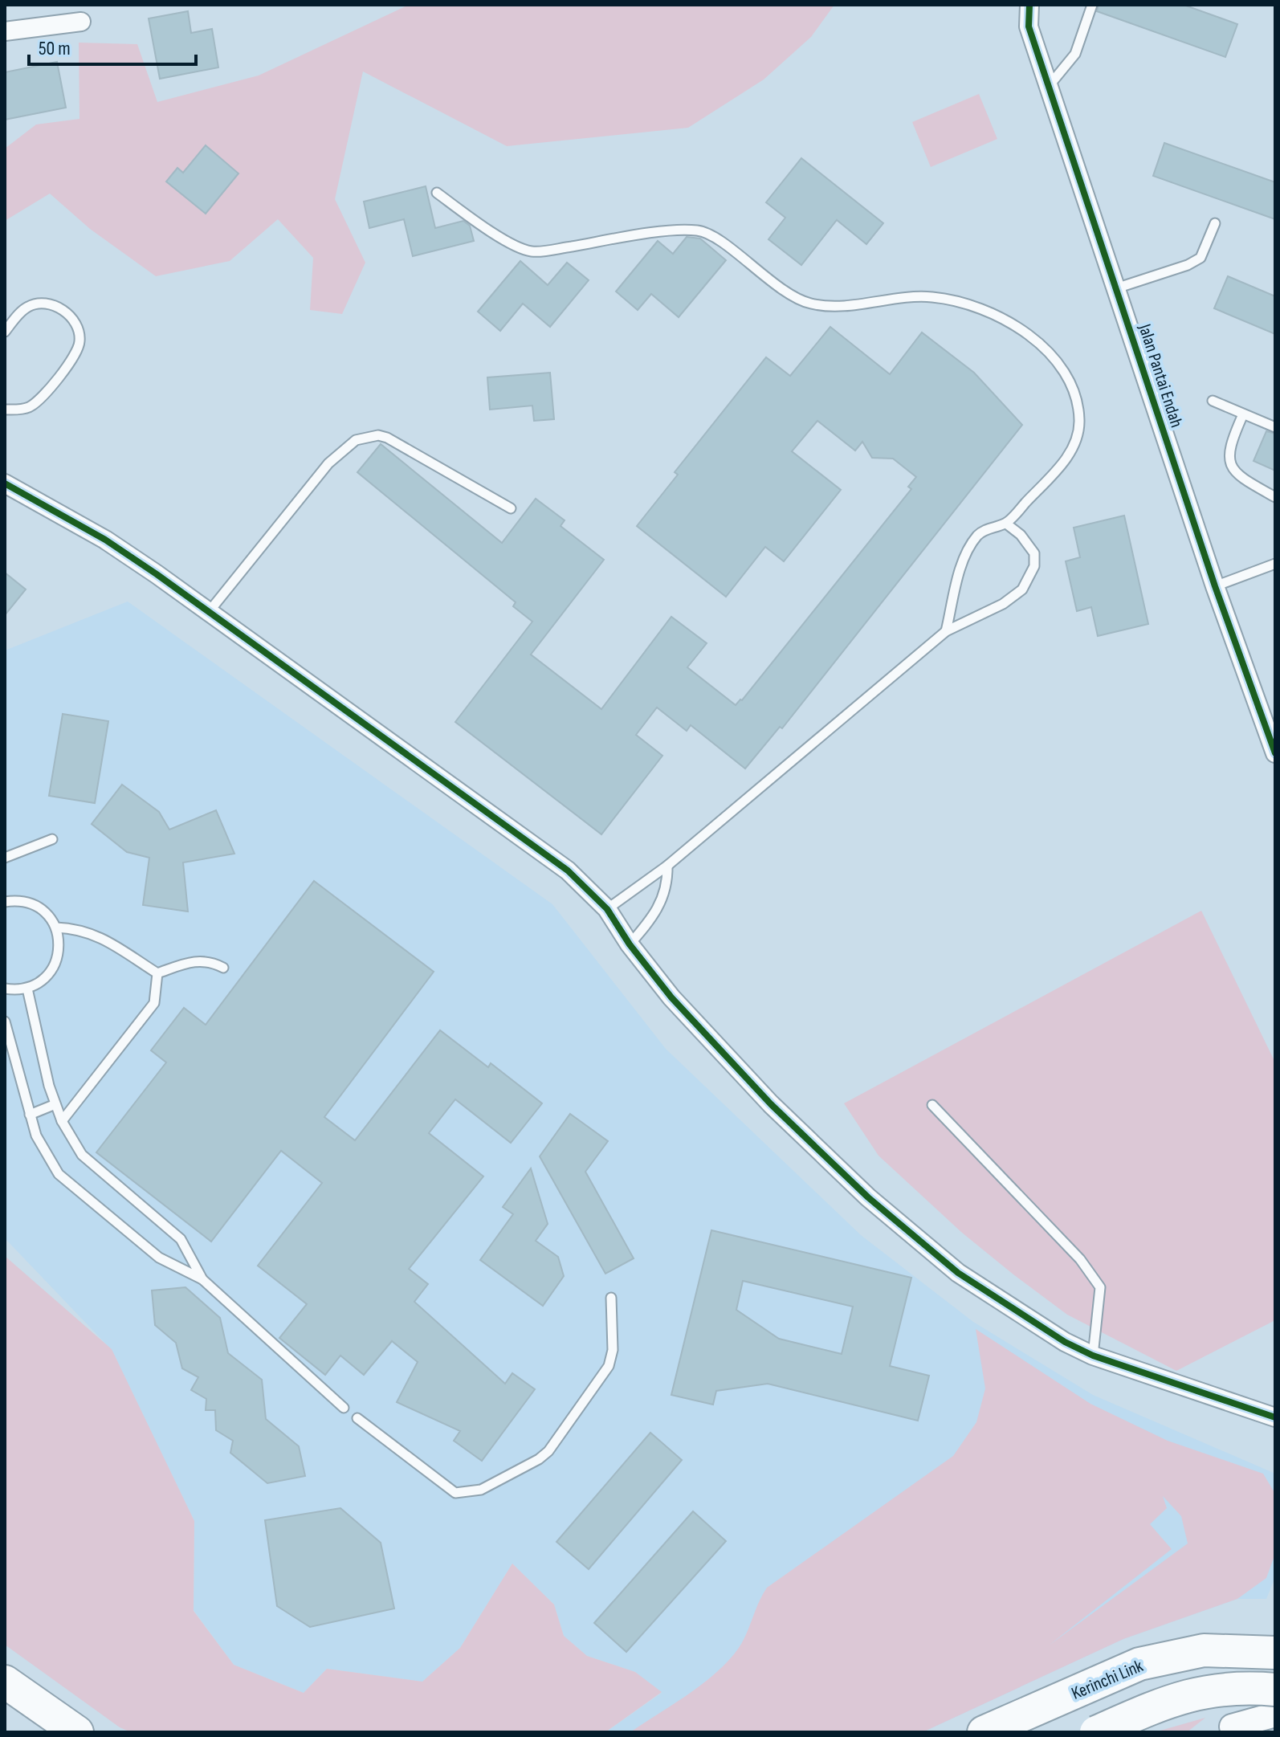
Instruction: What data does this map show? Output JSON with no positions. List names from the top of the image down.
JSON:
{
  "streets": {
    "highway": ["Kerinchi Link"],
    "street": ["Jalan Pantai Endah"]
  },
  "scale_bar": "50 m"
}
